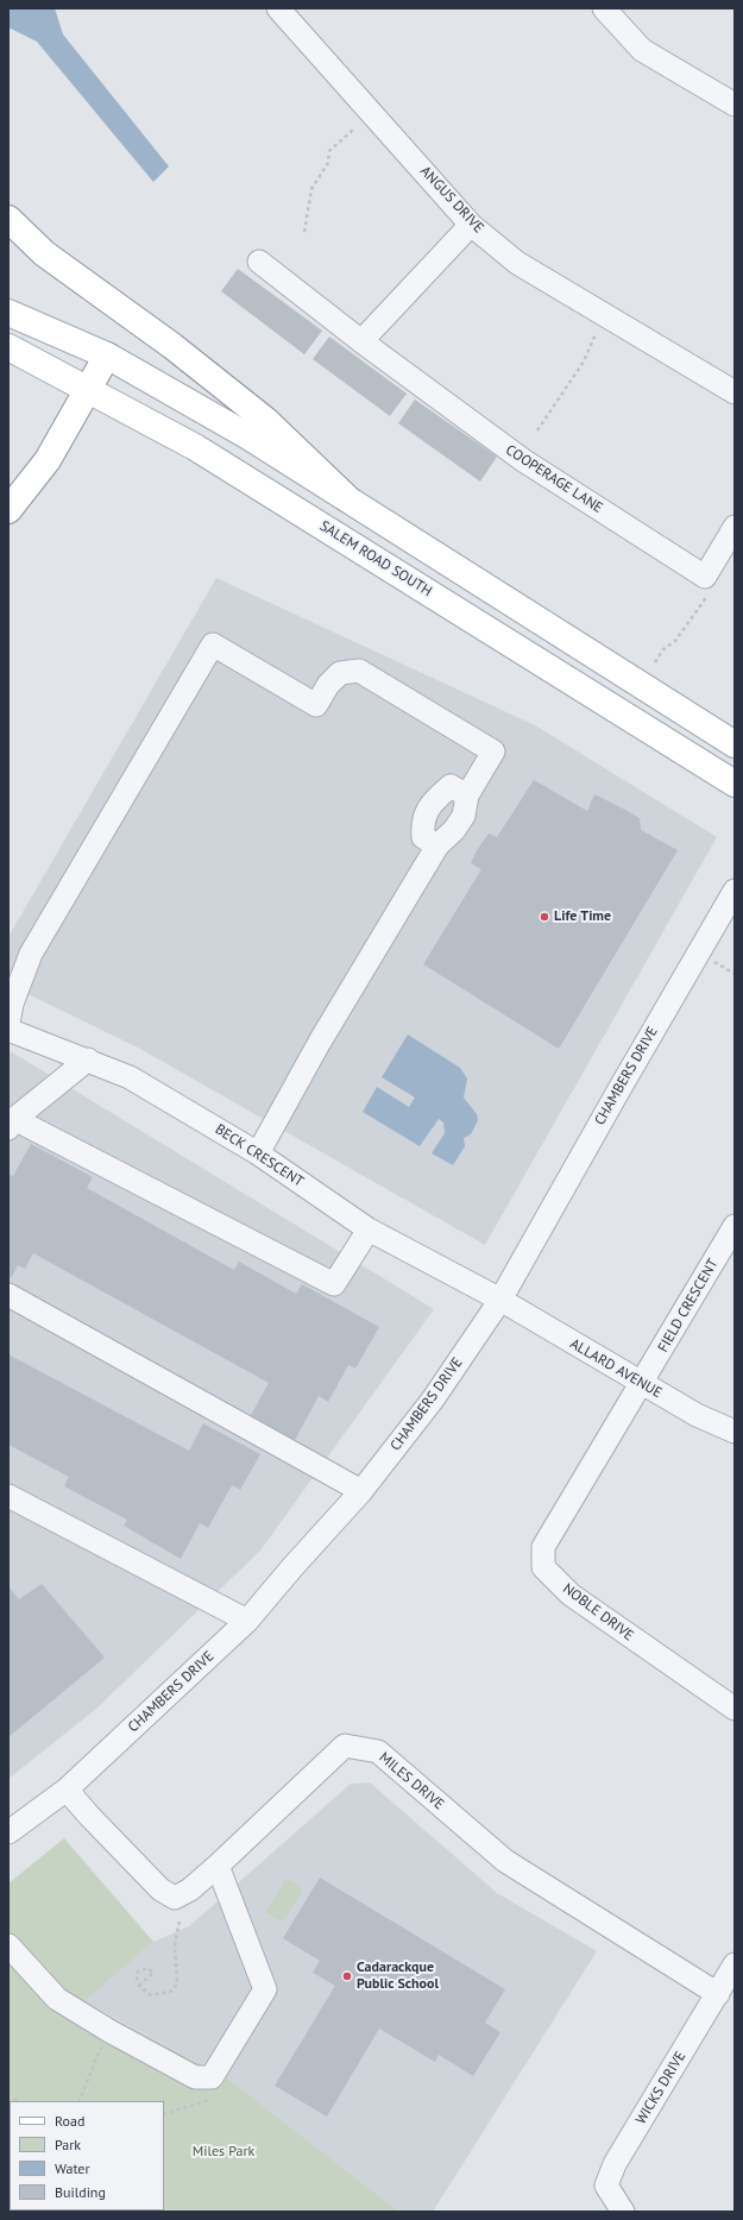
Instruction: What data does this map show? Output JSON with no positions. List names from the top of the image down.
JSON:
{
  "streets": {
    "main road": ["SALEM ROAD SOUTH"],
    "street": [
      "ANGUS DRIVE",
      "COOPERAGE LANE",
      "CHAMBERS DRIVE",
      "BECK CRESCENT",
      "FIELD CRESCENT",
      "ALLARD AVENUE",
      "NOBLE DRIVE",
      "MILES DRIVE",
      "WICKS DRIVE"
    ]
  },
  "crossings": [
    ["CHAMBERS DRIVE", "BECK CRESCENT"],
    ["CHAMBERS DRIVE", "ALLARD AVENUE"],
    ["CHAMBERS DRIVE", "MILES DRIVE"],
    ["BECK CRESCENT", "ALLARD AVENUE"],
    ["FIELD CRESCENT", "ALLARD AVENUE"],
    ["FIELD CRESCENT", "NOBLE DRIVE"],
    ["ALLARD AVENUE", "NOBLE DRIVE"],
    ["MILES DRIVE", "WICKS DRIVE"]
  ],
  "parks": ["Miles Park"],
  "places": ["Life Time", "Cadarackque Public School"],
  "legend": [
    "Road",
    "Park",
    "Water",
    "Building"
  ]
}
